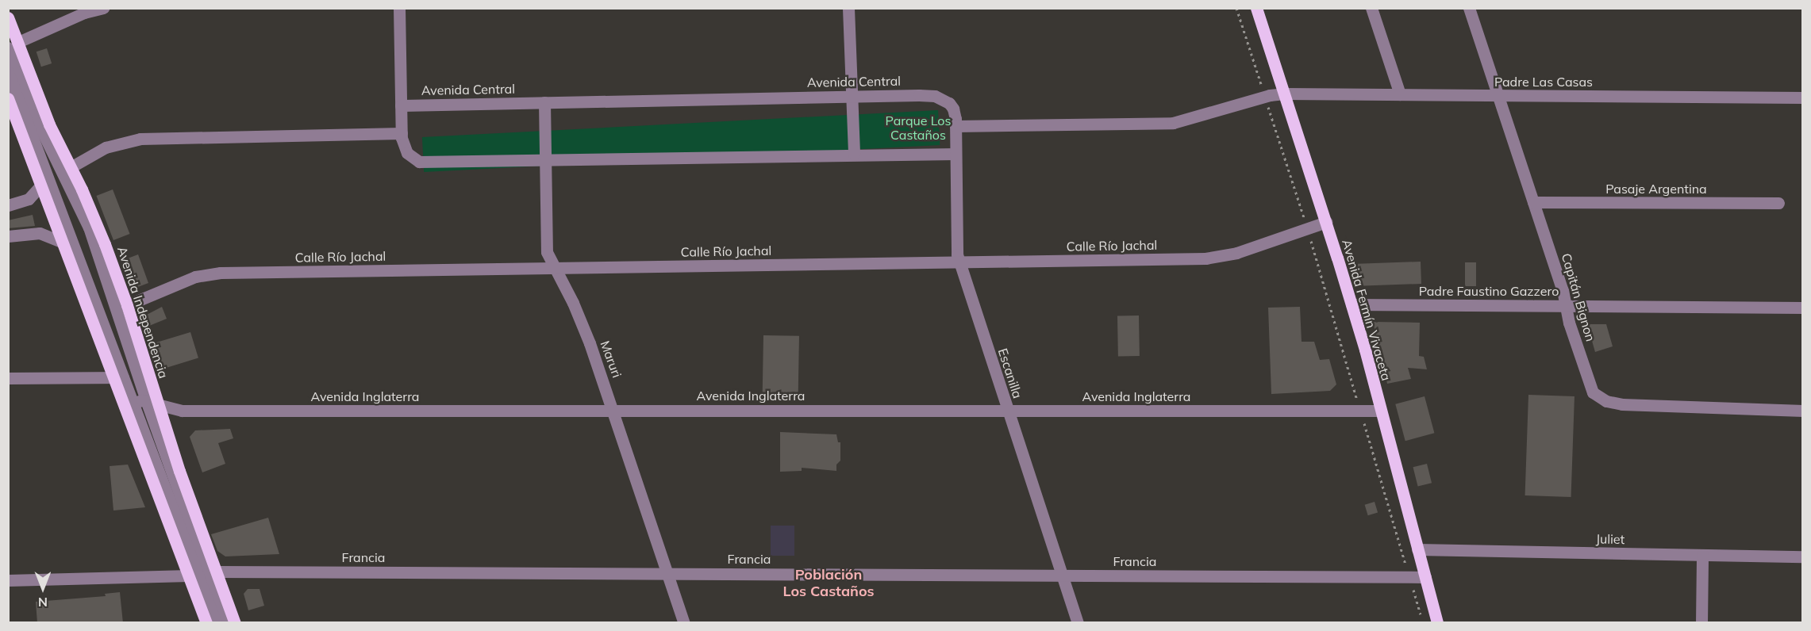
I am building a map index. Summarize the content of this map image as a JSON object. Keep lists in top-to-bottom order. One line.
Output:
{"streets":{"main road":["Avenida Fermín Vivaceta","Avenida Independencia"],"street":["Avenida Central","Padre Las Casas","Pasaje Argentina","Calle Río Jachal","Padre Faustino Gazzero","Capitán Bignon","Maruri","Escanilla","Avenida Inglaterra","Juliet","Francia"]},"crossings":[["Avenida Central","Maruri"],["Avenida Central","Escanilla"],["Padre Las Casas","Capitán Bignon"],["Padre Las Casas","Avenida Fermín Vivaceta"],["Pasaje Argentina","Capitán Bignon"],["Calle Río Jachal","Avenida Fermín Vivaceta"],["Calle Río Jachal","Avenida Independencia"],["Calle Río Jachal","Maruri"],["Calle Río Jachal","Escanilla"],["Padre Faustino Gazzero","Capitán Bignon"],["Padre Faustino Gazzero","Avenida Fermín Vivaceta"],["Avenida Fermín Vivaceta","Avenida Inglaterra"],["Avenida Fermín Vivaceta","Juliet"],["Avenida Fermín Vivaceta","Francia"],["Avenida Independencia","Avenida Inglaterra"],["Avenida Independencia","Francia"],["Maruri","Avenida Inglaterra"],["Maruri","Francia"],["Escanilla","Avenida Inglaterra"],["Escanilla","Francia"]],"districts":["Población Los Castaños"],"parks":["Parque Los Castaños"],"north":"bottom"}
